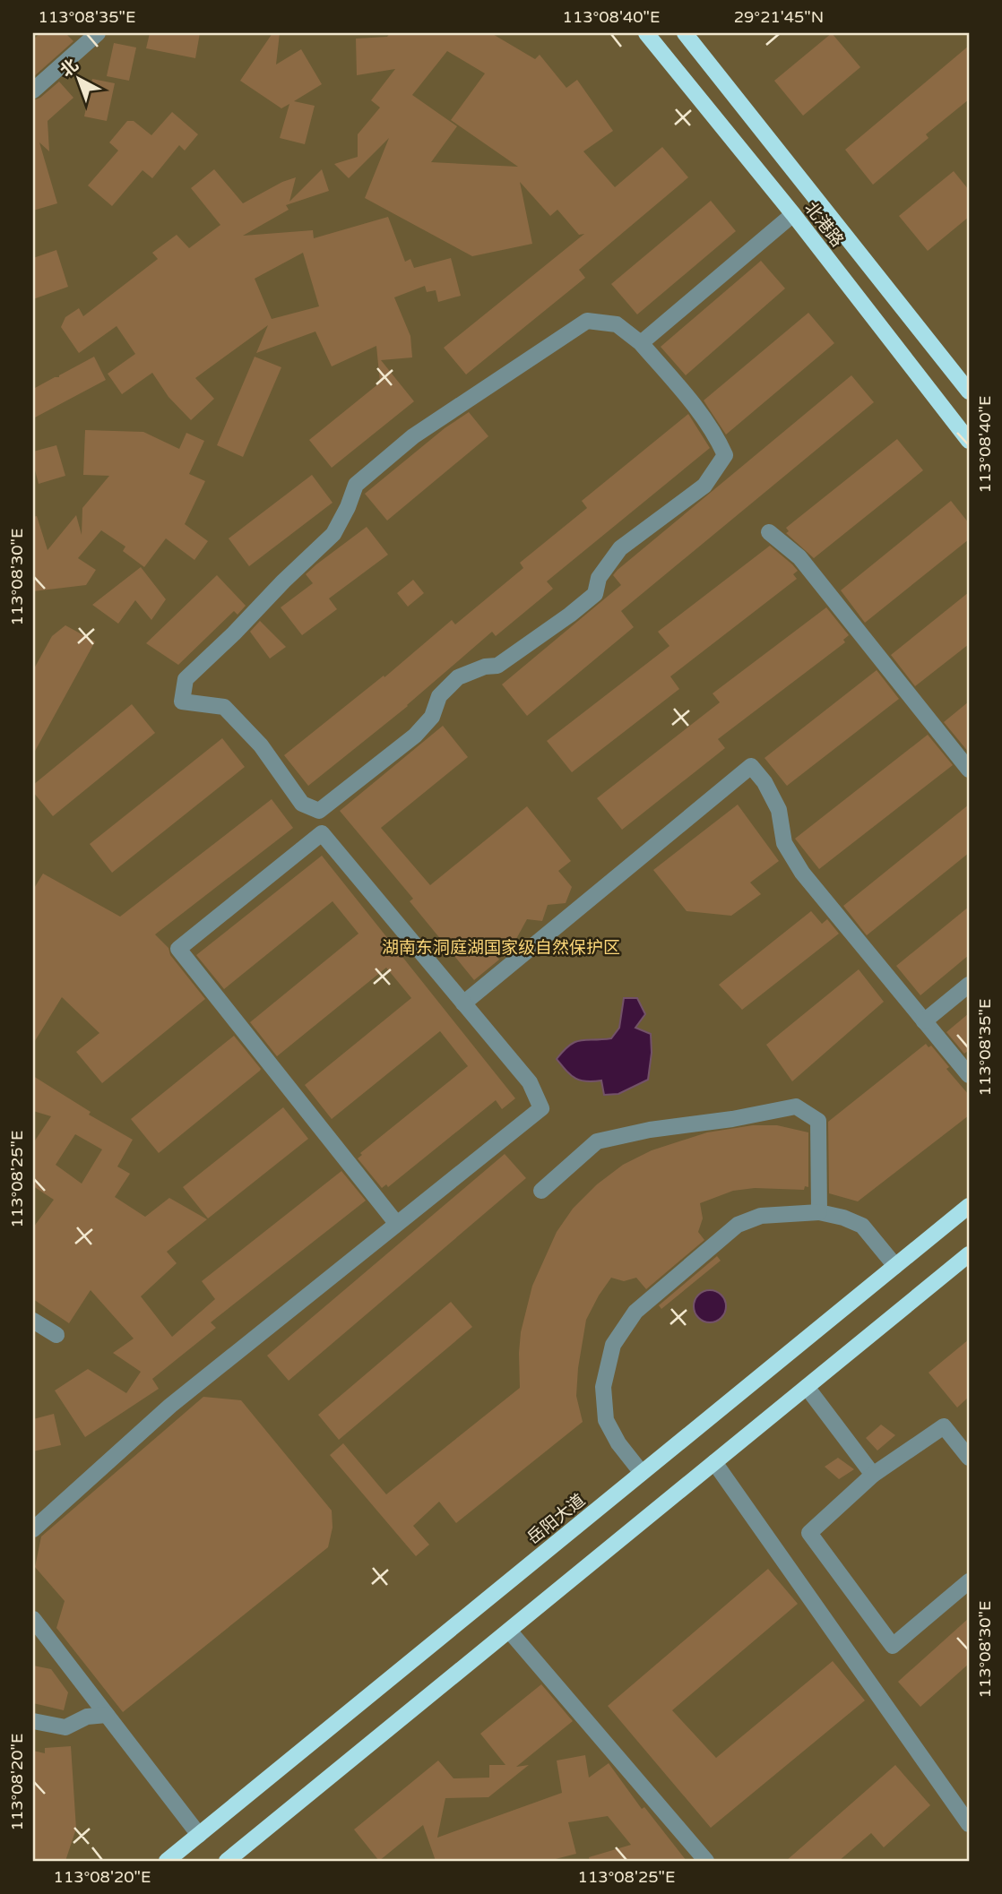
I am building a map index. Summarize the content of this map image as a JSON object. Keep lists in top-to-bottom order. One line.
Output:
{"streets":{"main road":["北港路","岳阳大道"]},"parks":["湖南东洞庭湖国家级自然保护区"],"north":"top left","coordinates":["113°08'35\"E","113°08'40\"E","29°21'45\"N","113°08'30\"E","113°08'25\"E","113°08'20\"E"]}
